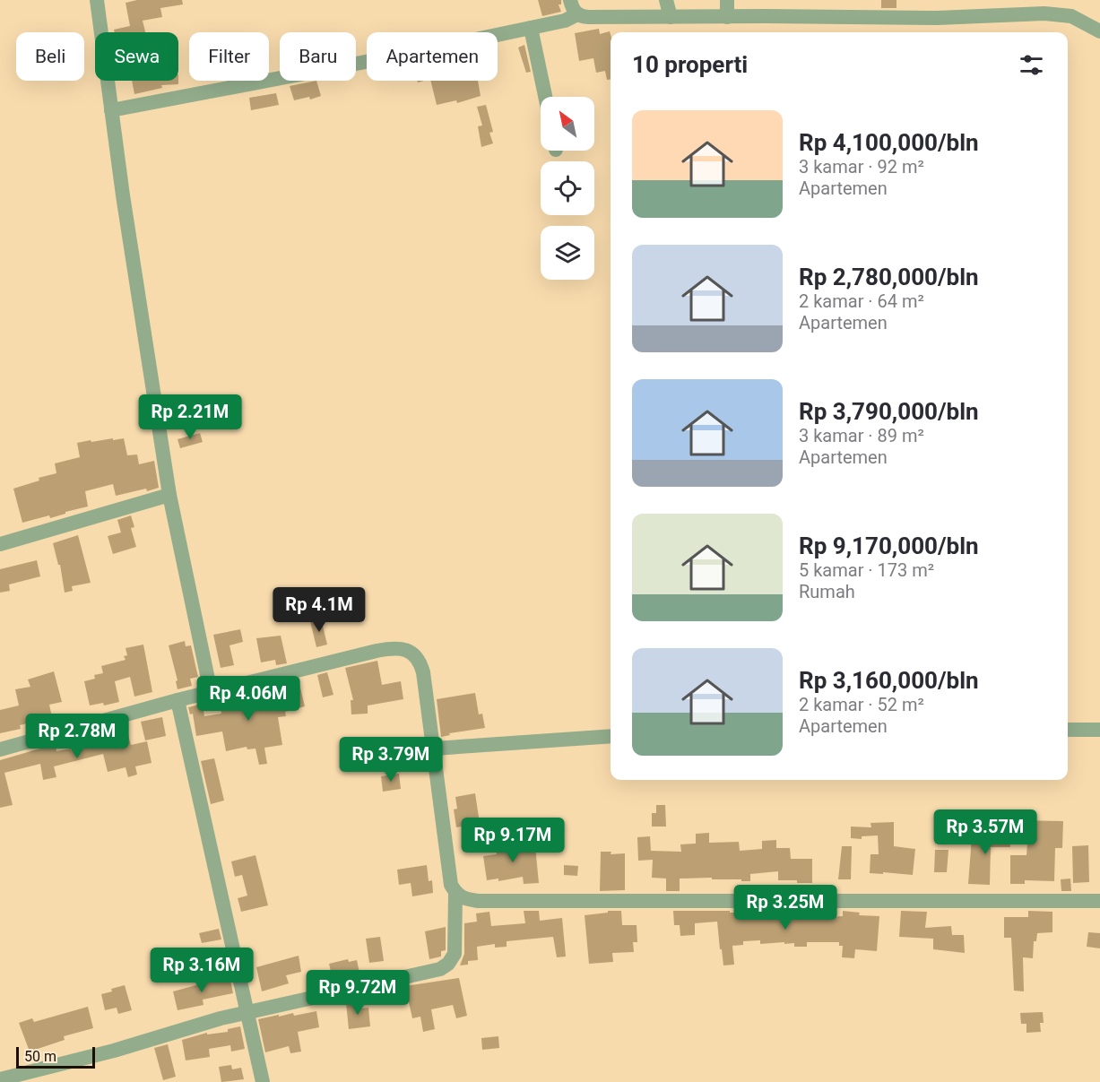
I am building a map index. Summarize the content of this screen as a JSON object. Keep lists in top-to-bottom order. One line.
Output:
{"scale_bar":"50 m","north":"top left","page":{"chip":["Beli","Sewa","Filter","Baru","Apartemen"],"heading":"10 properti","list":[{"name":"Rp 4,100,000/bln","note":"3 kamar · 92 m² · Apartemen"},{"name":"Rp 2,780,000/bln","note":"2 kamar · 64 m² · Apartemen"},{"name":"Rp 3,790,000/bln","note":"3 kamar · 89 m² · Apartemen"},{"name":"Rp 9,170,000/bln","note":"5 kamar · 173 m² · Rumah"},{"name":"Rp 3,160,000/bln","note":"2 kamar · 52 m² · Apartemen"}],"price":["Rp 2.21M","Rp 4.1M","Rp 4.06M","Rp 2.78M","Rp 3.79M","Rp 3.57M","Rp 9.17M","Rp 3.25M","Rp 3.16M","Rp 9.72M"],"scale":"50 m"}}
